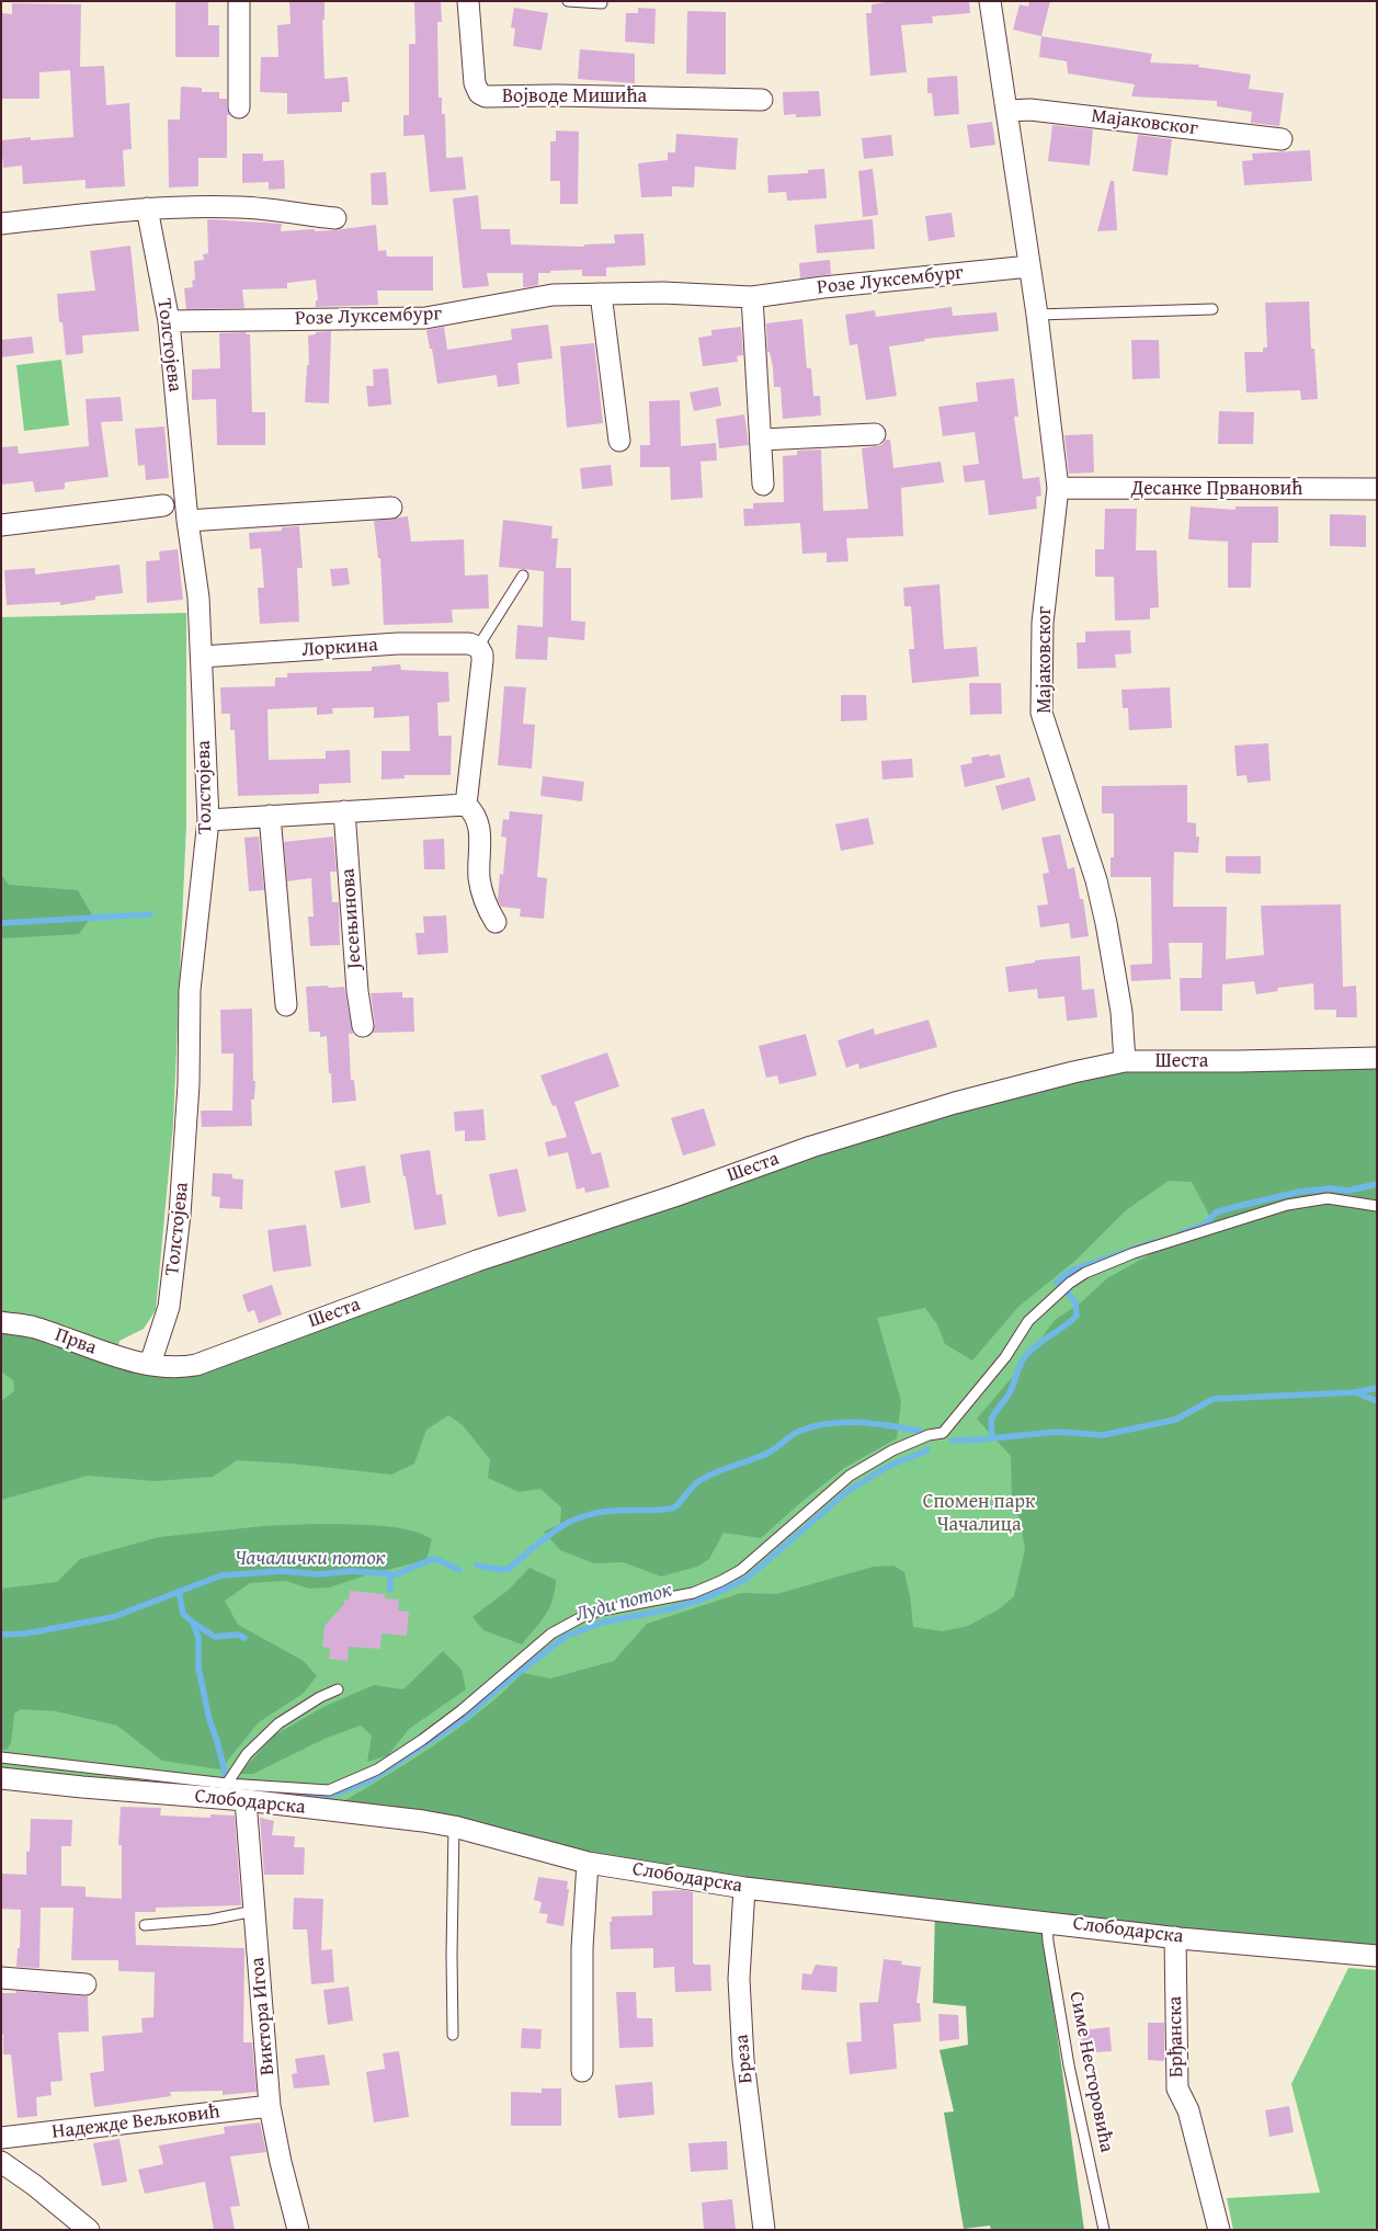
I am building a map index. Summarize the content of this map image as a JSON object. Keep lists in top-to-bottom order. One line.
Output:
{"streets":{"street":["Војводе Мишића","Мајаковског","Розе Луксембург","Толстојева","Десанке Првановић","Лоркина","Јесењинова","Шеста","Прва","Слободарска","Виктора Игоа","Брђанска","Бреза","Надежде Вељковић"],"lane":["Симе Несторовића"]},"crossings":[["Мајаковског","Розе Луксембург"],["Мајаковског","Десанке Првановић"],["Мајаковског","Шеста"],["Розе Луксембург","Толстојева"],["Толстојева","Лоркина"],["Толстојева","Шеста"],["Толстојева","Прва"],["Шеста","Прва"],["Слободарска","Виктора Игоа"],["Слободарска","Брђанска"],["Слободарска","Бреза"],["Слободарска","Симе Несторовића"],["Виктора Игоа","Надежде Вељковић"]],"water":["Чачалички поток","Луди поток"],"parks":["Спомен парк Чачалица"]}
